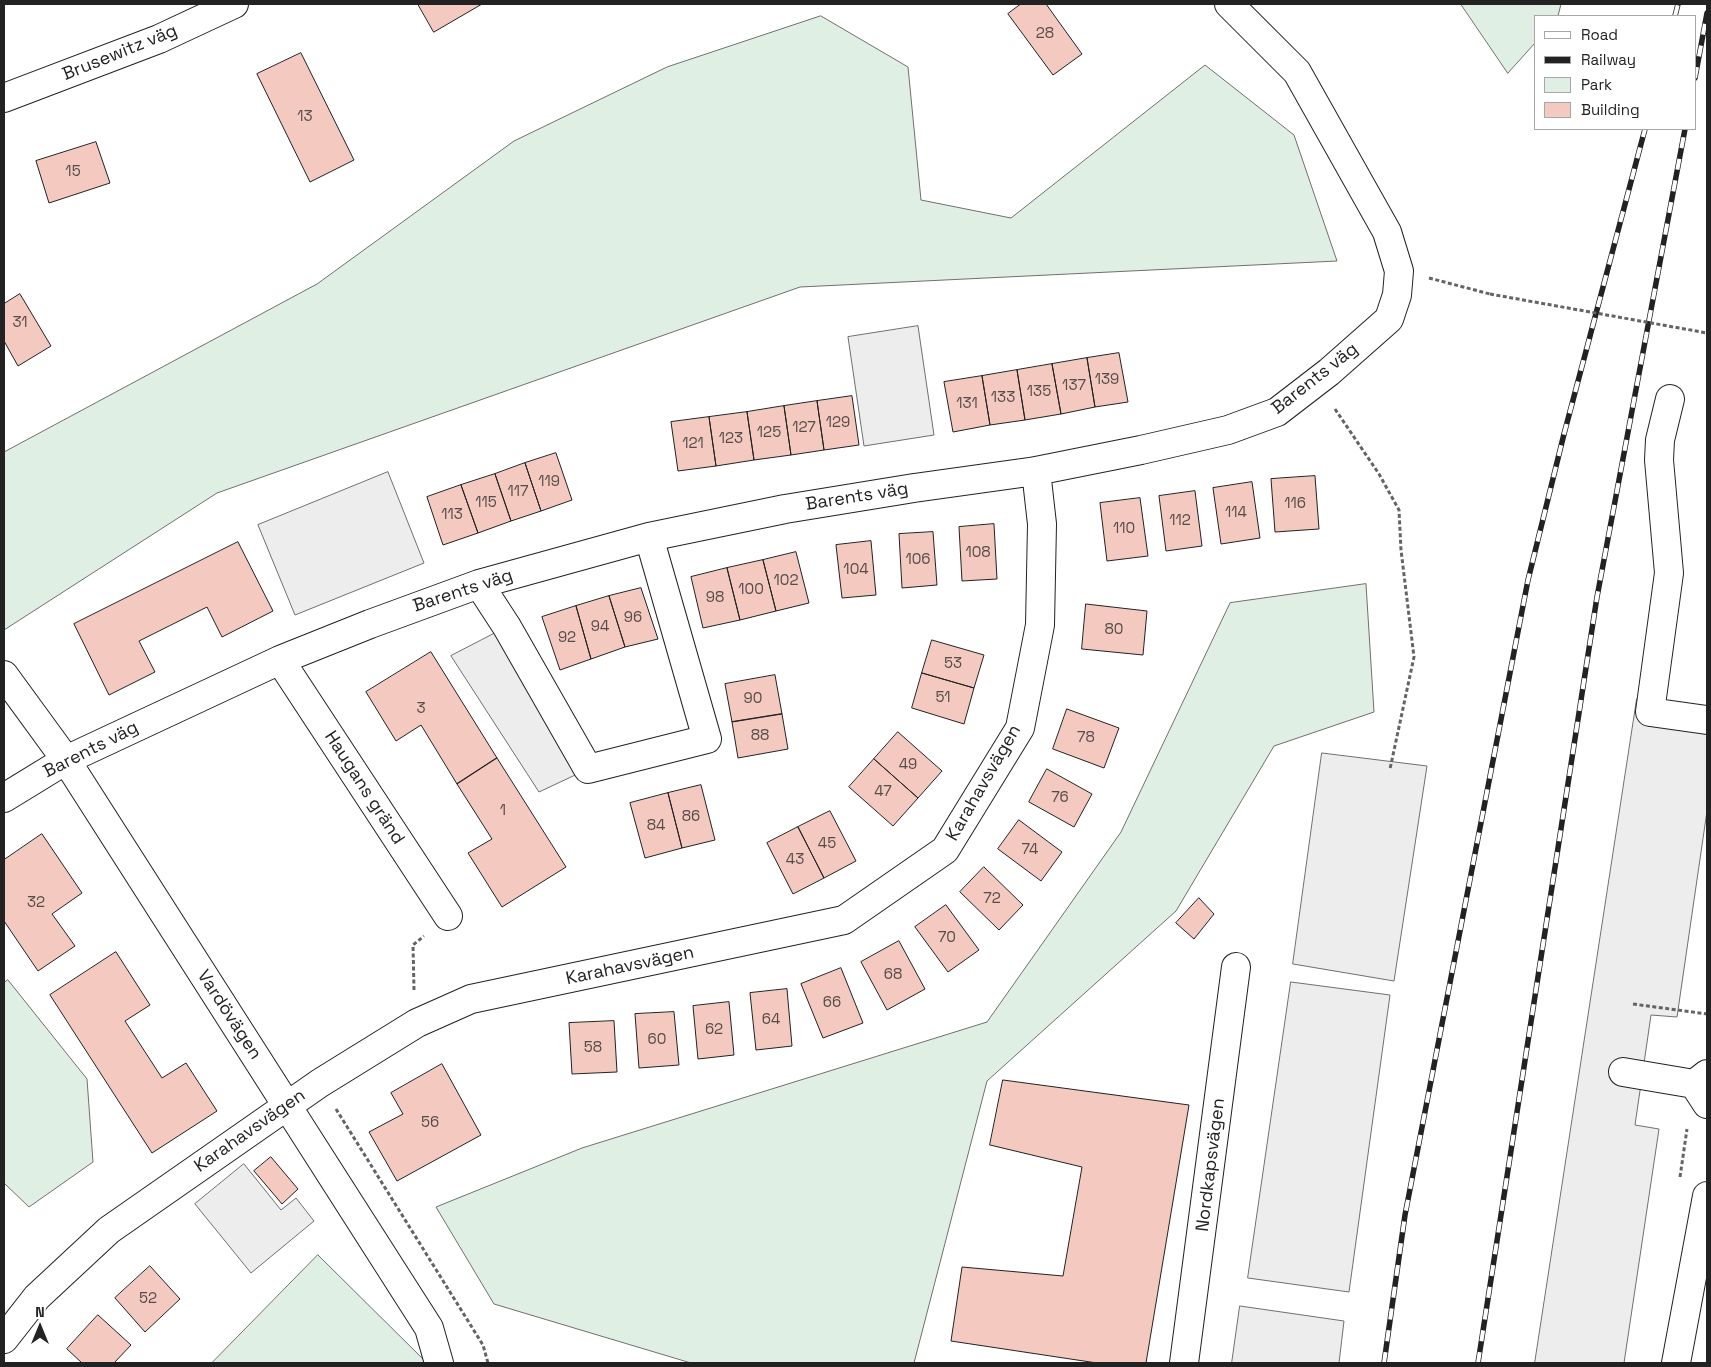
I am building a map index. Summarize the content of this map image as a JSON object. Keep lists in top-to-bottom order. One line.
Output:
{"streets":{"street":["Brusewitz väg","Barents väg","Karahavsvägen","Haugans gränd","Vardövägen","Nordkapsvägen"]},"crossings":[["Barents väg","Karahavsvägen"],["Barents väg","Haugans gränd"],["Barents väg","Vardövägen"],["Karahavsvägen","Vardövägen"]],"house_numbers":["28","13","15","31","139","137","135","133","131","129","127","125","123","121","119","117","115","116","114","113","112","110","108","106","104","102","100","98","96","94","80","92","53","51","90","3","88","78","49","47","76","1","86","84","45","74","43","72","32","70","68","66","64","62","60","58","56","52"],"legend":["Road","Railway","Park","Building"],"north":"top"}
